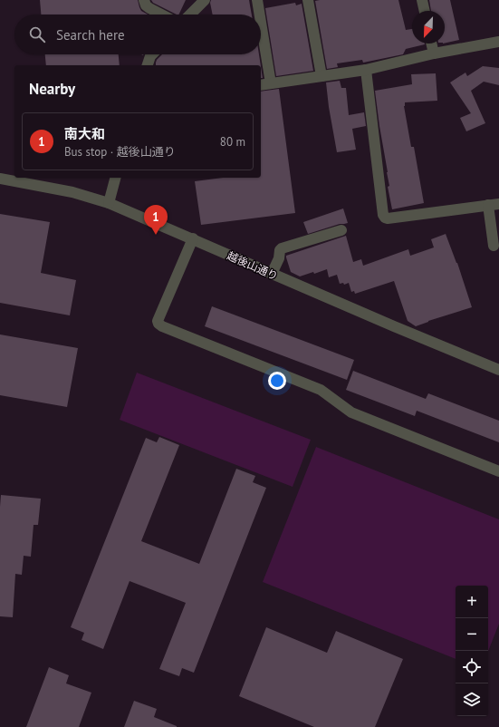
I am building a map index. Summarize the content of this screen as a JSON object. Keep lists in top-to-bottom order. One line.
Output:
{"streets":{"street":["越後山通り"]},"north":"bottom left","page":{"search":"Search here","heading":"Nearby","list":[{"mark":"1","name":"南大和","note":"Bus stop · 越後山通り","value":"80 m"}],"pins":"1","map_buttons":["+","−"]}}
